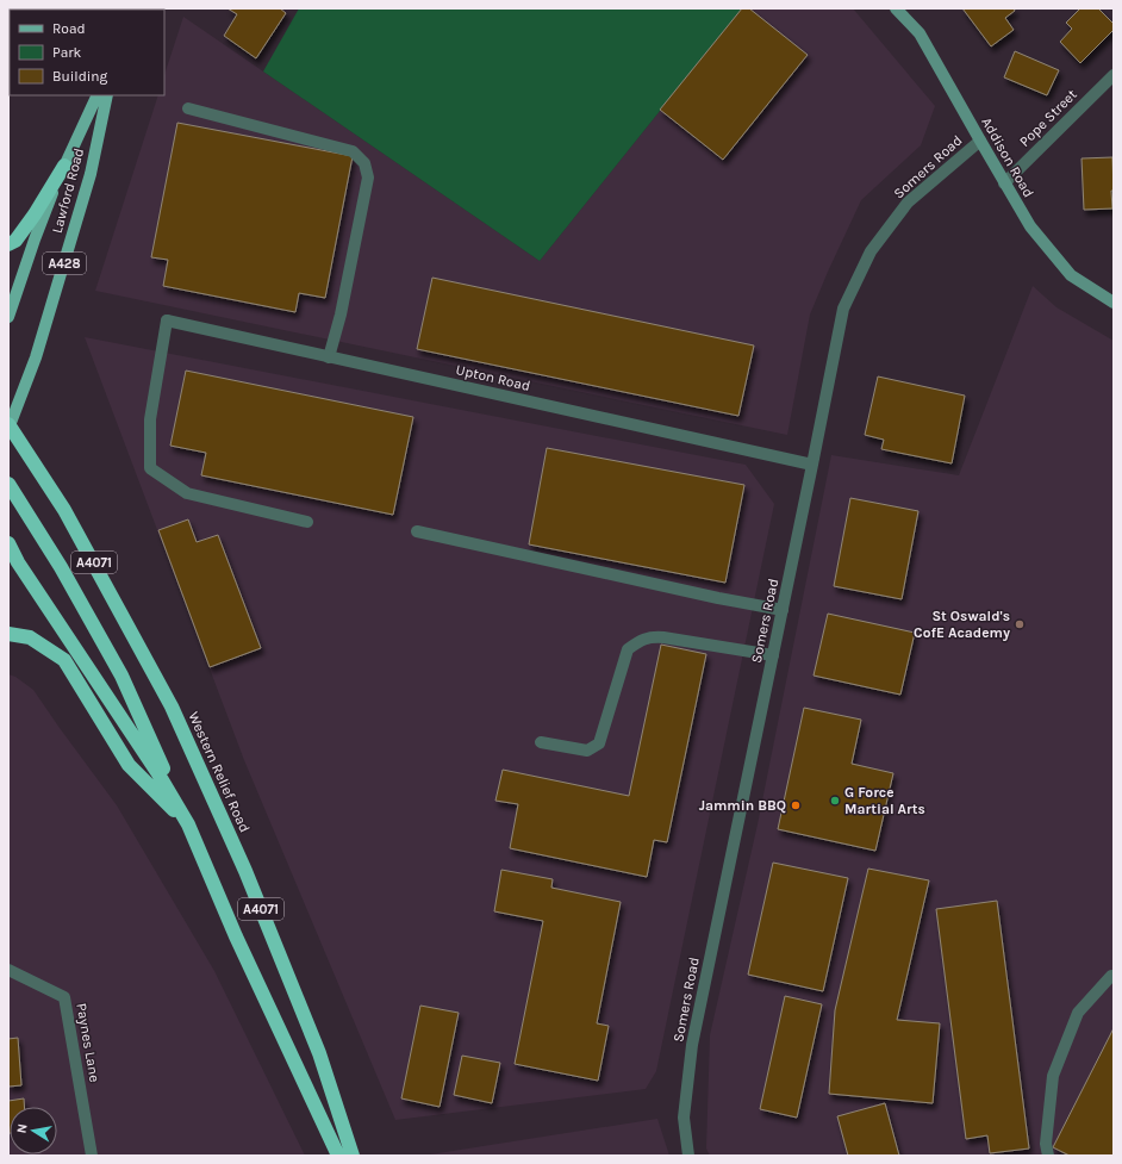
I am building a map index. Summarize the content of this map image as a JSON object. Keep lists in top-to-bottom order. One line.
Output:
{"streets":{"highway":["A4071","Western Relief Road"],"main road":["Lawford Road","A428"],"street":["Pope Street","Addison Road","Somers Road","Upton Road","Paynes Lane"]},"crossings":[["Pope Street","Addison Road"],["Addison Road","Somers Road"],["Somers Road","Upton Road"],["Lawford Road","Western Relief Road"]],"places":["St Oswald's CofE Academy","G Force Martial Arts","Jammin BBQ"],"legend":["Road","Park","Building"],"north":"left"}
